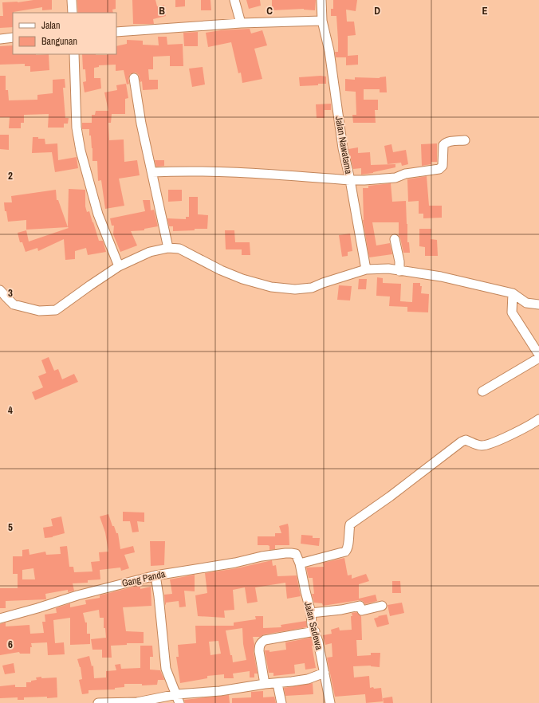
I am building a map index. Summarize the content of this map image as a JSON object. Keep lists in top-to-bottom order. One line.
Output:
{"streets":{"street":["Jalan Nawatama","Gang Panda","Jalan Sadewa"]},"crossings":[["Gang Panda","Jalan Sadewa"]],"legend":["Jalan","Bangunan"],"grid":{"columns":["B","C","D","E"],"rows":["2","3","4","5","6"]}}
